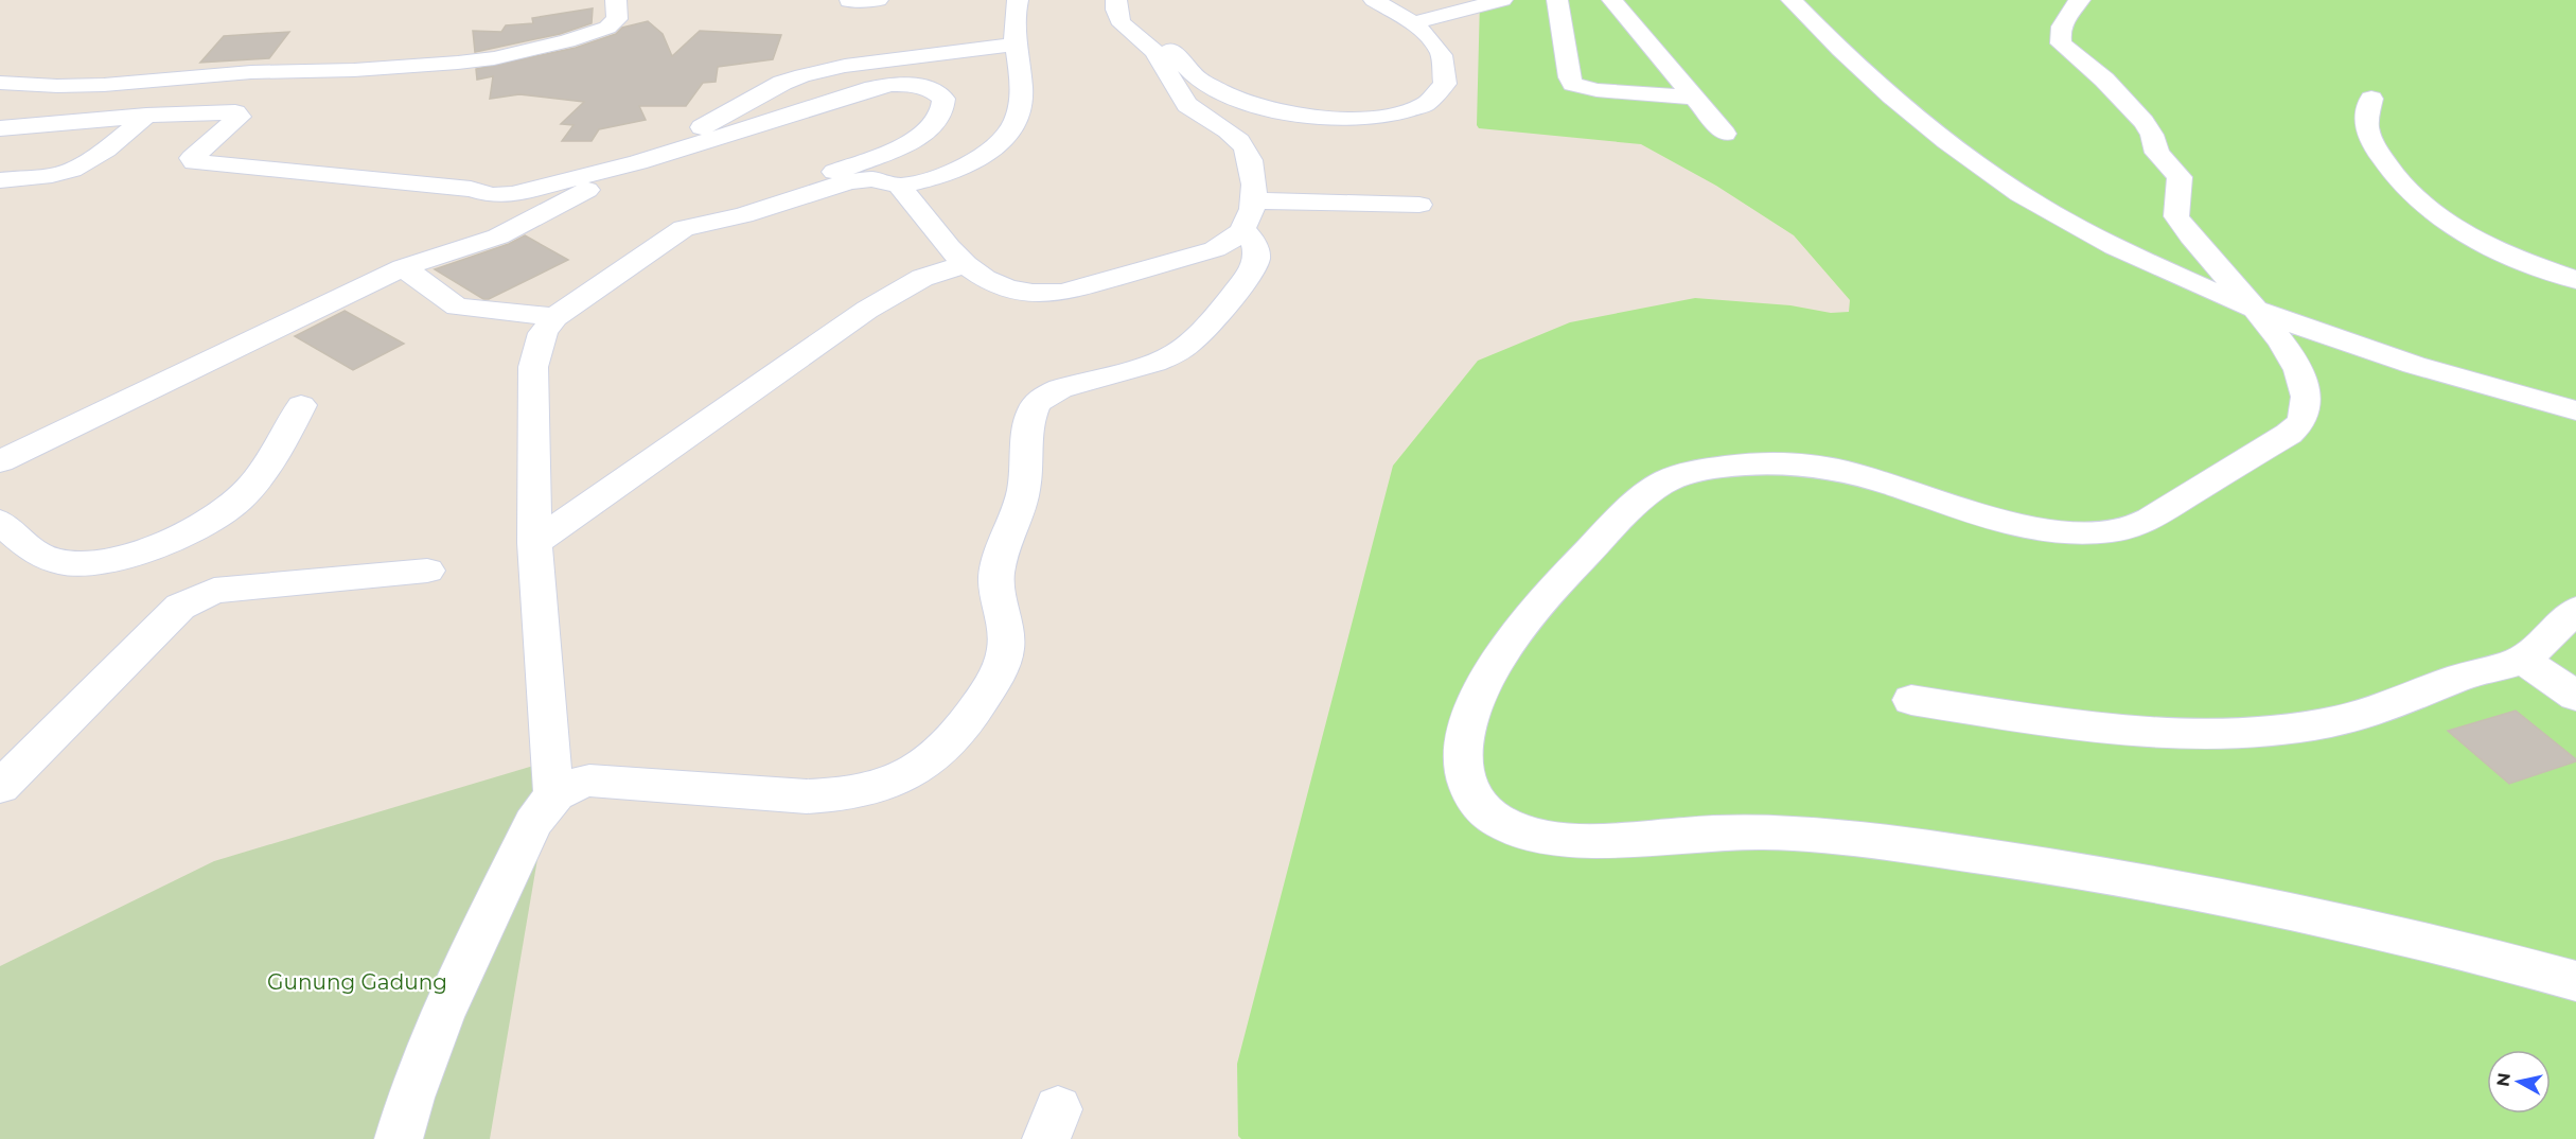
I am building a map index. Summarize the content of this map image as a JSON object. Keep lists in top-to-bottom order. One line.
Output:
{"parks":["Gunung Gadung"],"north":"left"}
